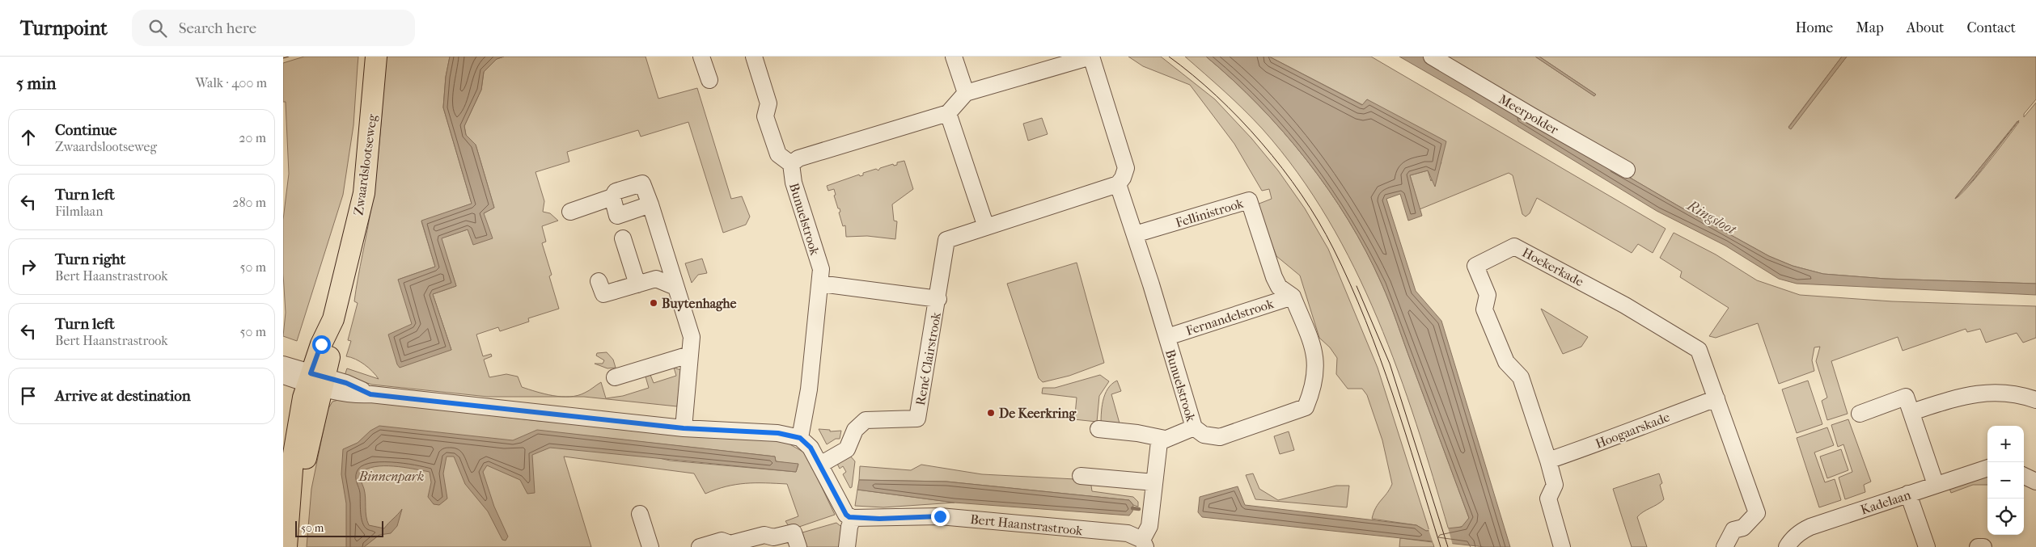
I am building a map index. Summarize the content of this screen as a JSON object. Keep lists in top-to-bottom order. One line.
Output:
{"streets":{"main road":["Zwaardslootseweg"],"street":["Meerpolder","Fellinistrook","Bunuelstrook","Hoekerkade","Fernandelstrook","René Clairstrook","Hoogaarskade","Kadelaan","Bert Haanstrastrook"]},"crossings":[["Fellinistrook","Bunuelstrook"],["Fellinistrook","Fernandelstrook"],["Bunuelstrook","Fernandelstrook"],["Bunuelstrook","René Clairstrook"],["Hoekerkade","Hoogaarskade"]],"water":["Ringsloot"],"parks":["Binnenpark"],"places":["Buytenhaghe","De Keerkring"],"scale_bar":"50 m","page":{"header":"Turnpoint","search":"Search here","nav":["Home","Map","About","Contact"],"heading":["5 min","Walk · 400 m"],"list":[["Continue","Zwaardslootseweg","20 m"],["Turn left","Filmlaan","280 m"],["Turn right","Bert Haanstrastrook","50 m"],["Turn left","Bert Haanstrastrook","50 m"],"Arrive at destination"],"map_buttons":["+","−"],"scale":"50 m"}}
